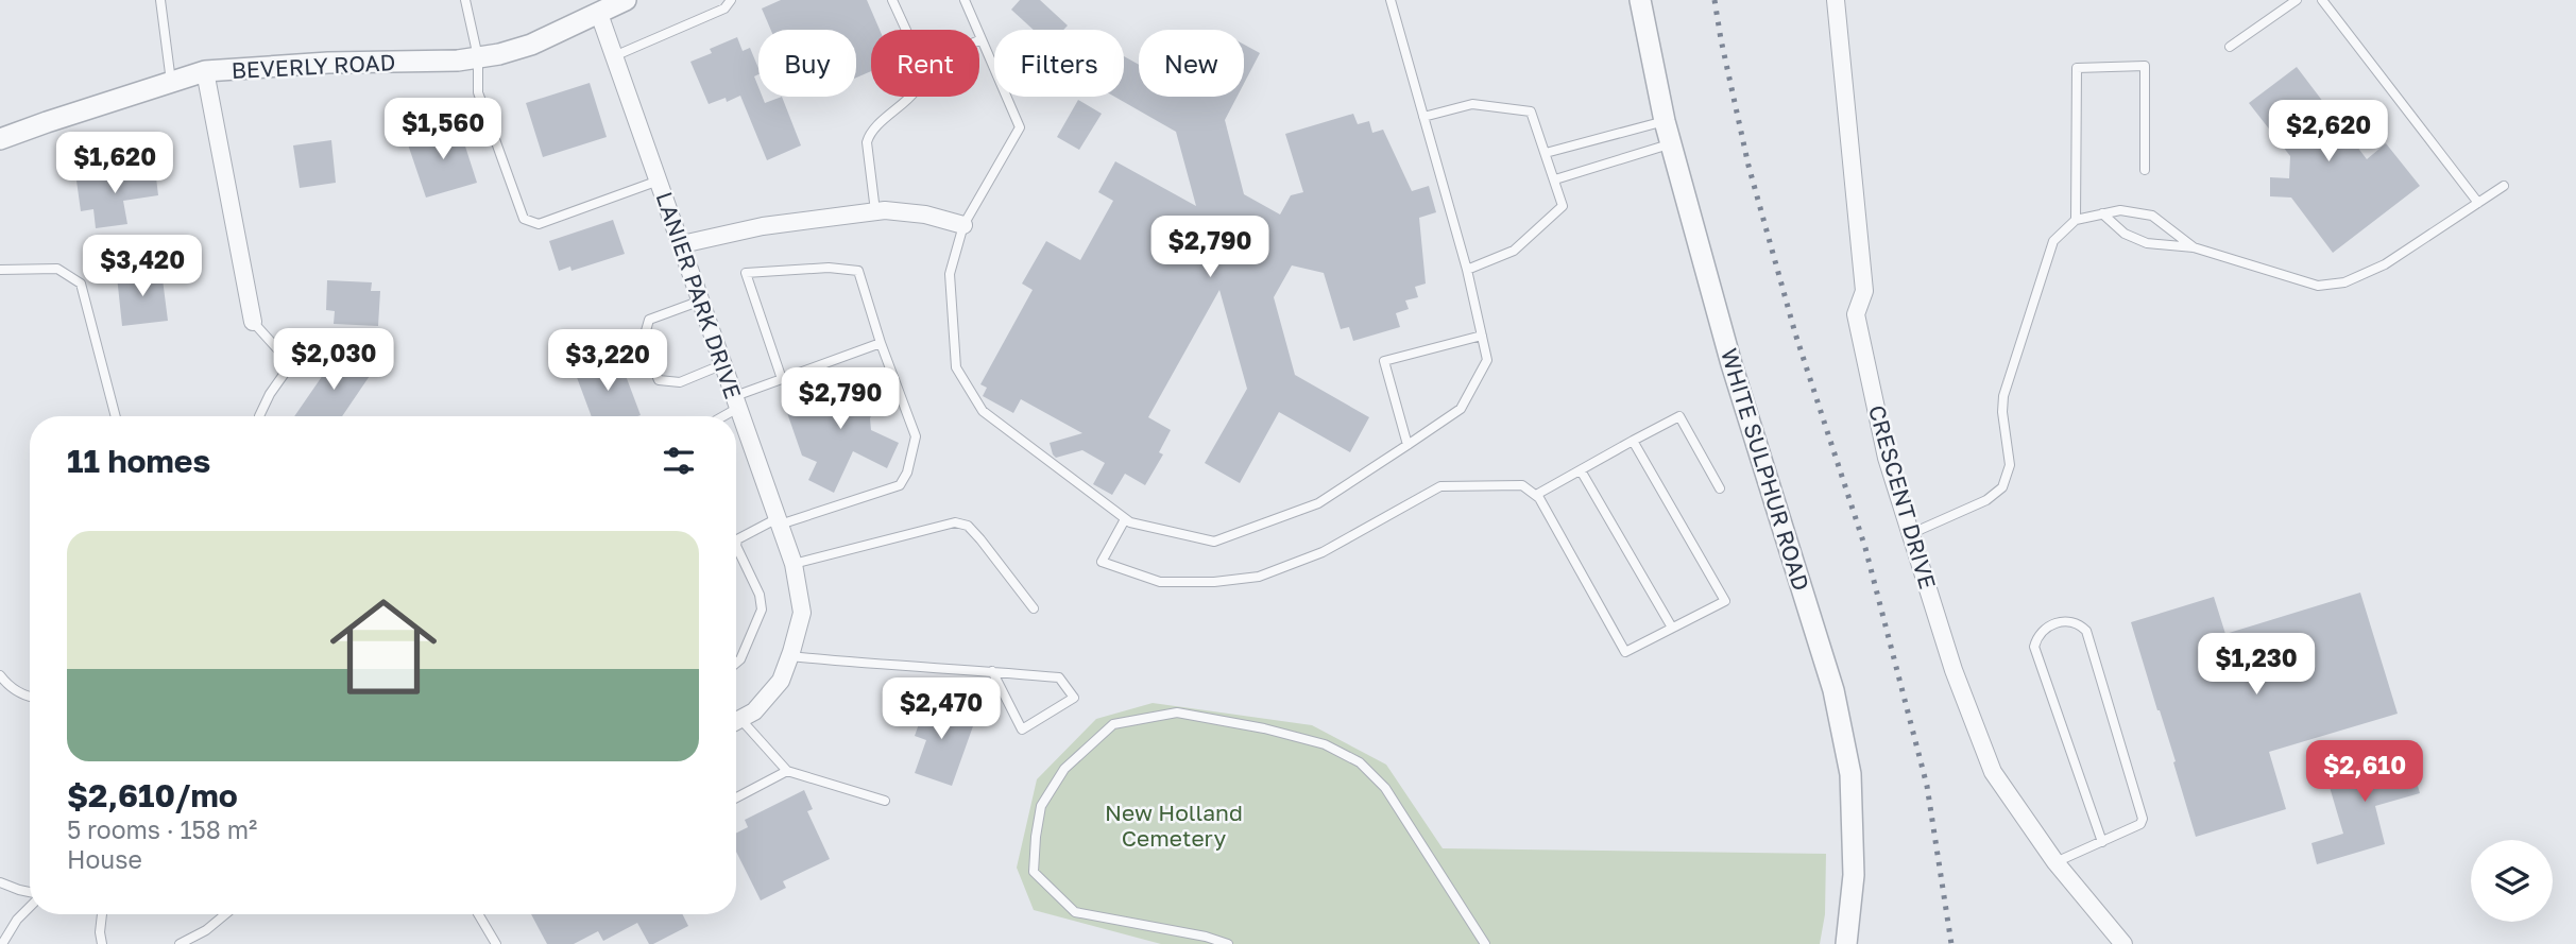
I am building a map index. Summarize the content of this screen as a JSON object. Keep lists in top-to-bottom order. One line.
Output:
{"streets":{"street":["BEVERLY ROAD","LANIER PARK DRIVE","WHITE SULPHUR ROAD","CRESCENT DRIVE"]},"crossings":[["BEVERLY ROAD","LANIER PARK DRIVE"]],"parks":["New Holland Cemetery"],"page":{"chip":["Buy","Rent","Filters","New"],"price":["$1,560","$2,620","$1,620","$2,790","$3,420","$2,030","$3,220","$2,790","$1,230","$2,470","$2,610"],"heading":"11 homes","list":[{"name":"$2,610/mo","note":"5 rooms · 158 m² · House"}]}}
